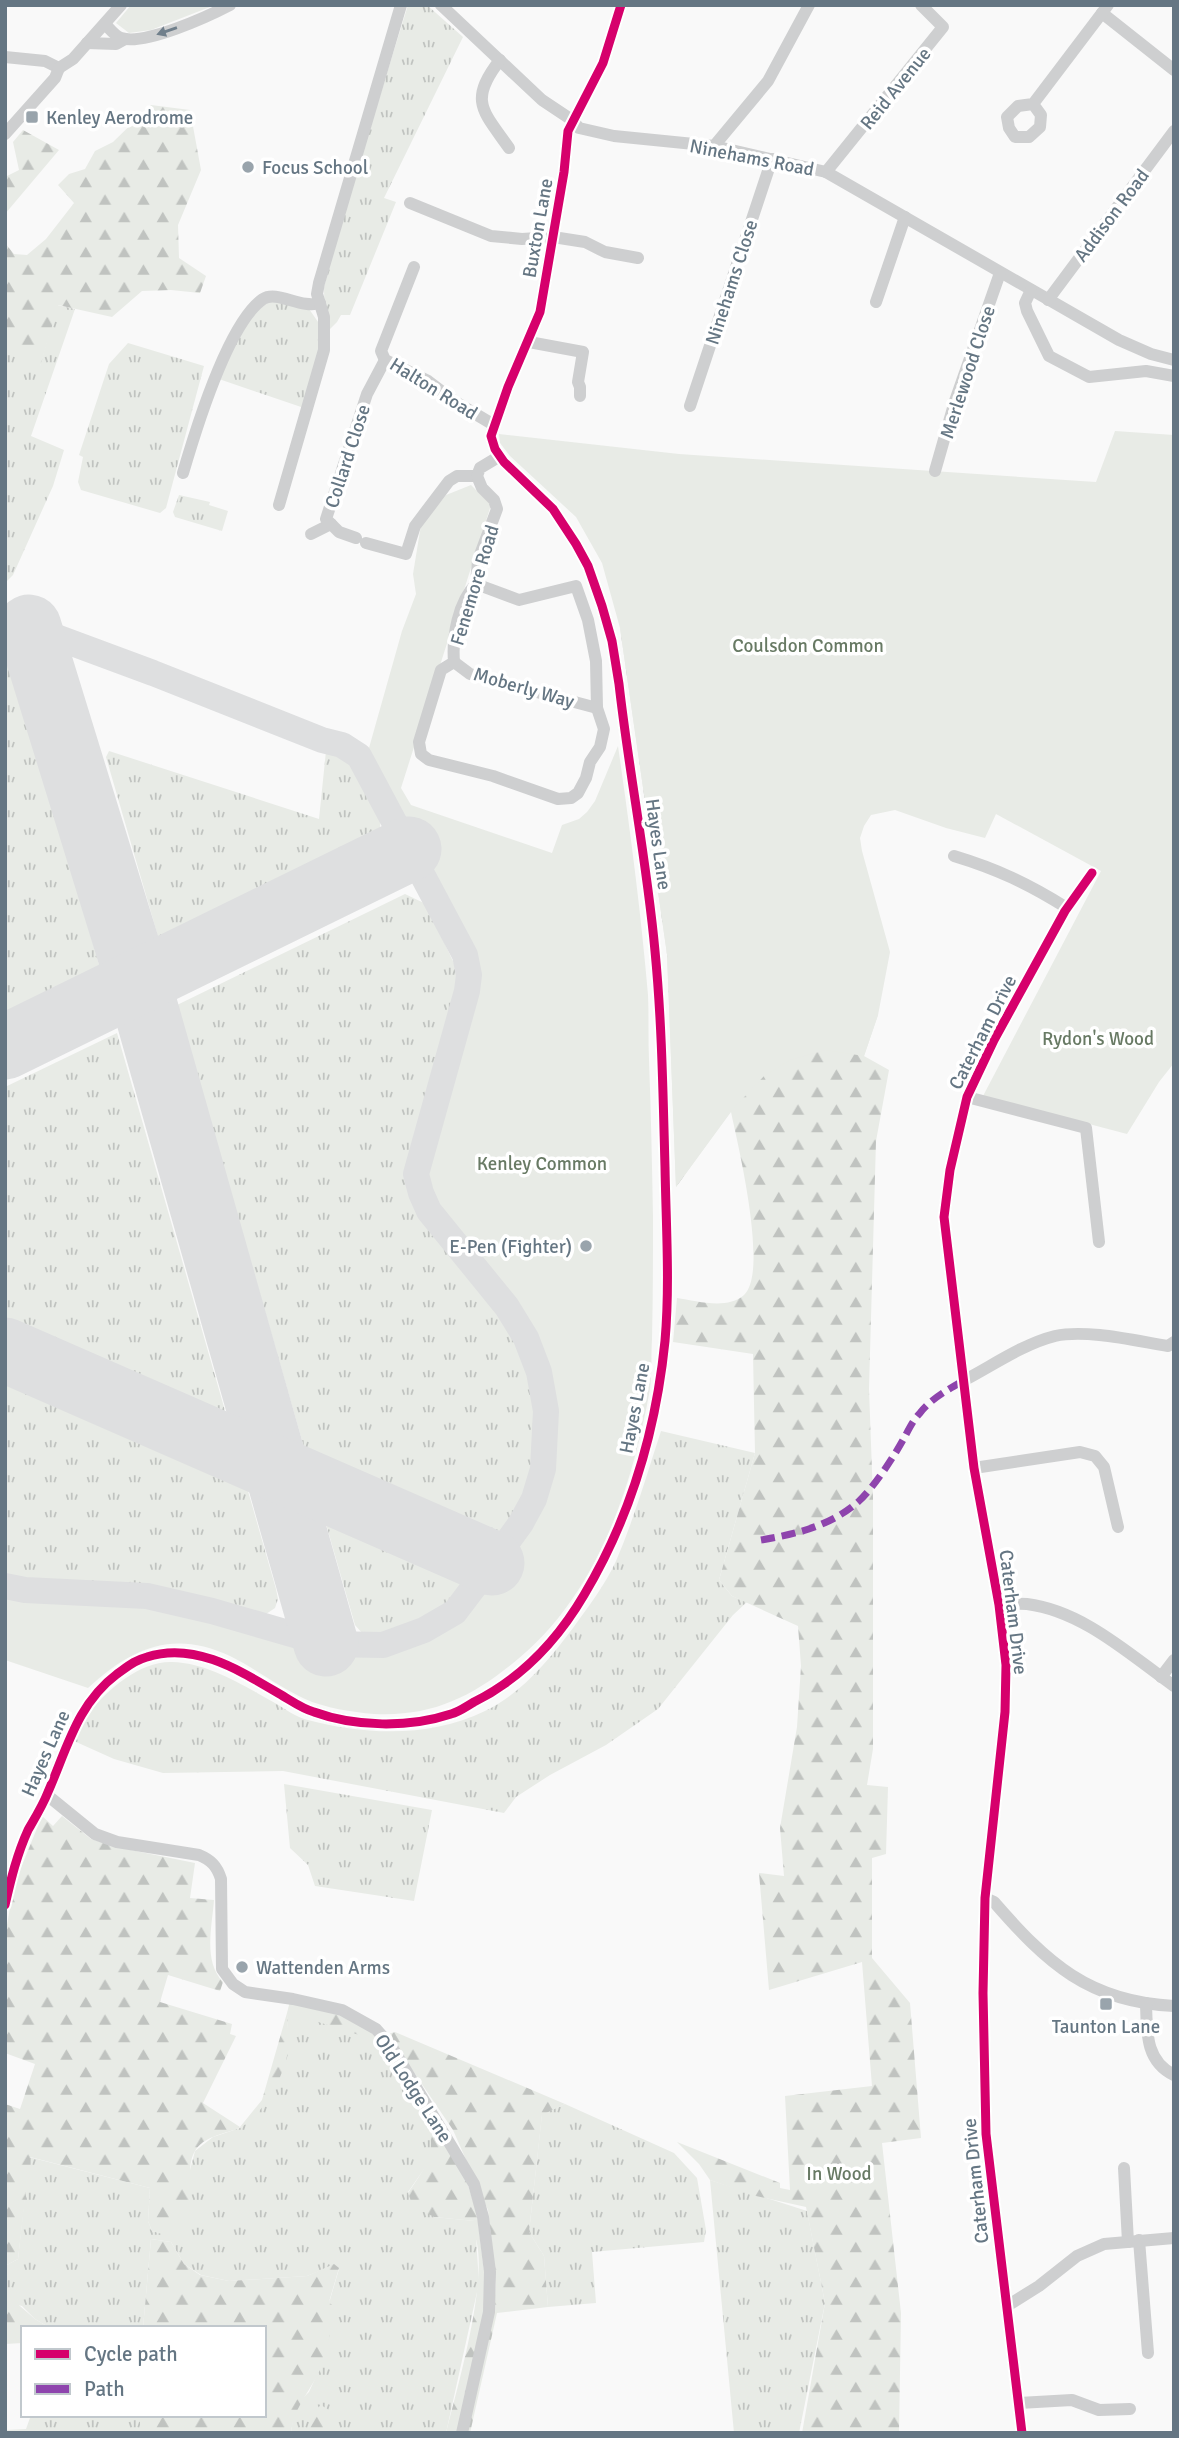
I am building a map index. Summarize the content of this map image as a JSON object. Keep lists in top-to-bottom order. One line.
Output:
{"streets":{"street":["Reid Avenue","Ninehams Road","Addison Road","Buxton Lane","Ninehams Close","Merlewood Close","Halton Road","Collard Close","Fenemore Road","Moberly Way","Hayes Lane","Caterham Drive","Old Lodge Lane"]},"crossings":[["Reid Avenue","Ninehams Road"],["Ninehams Road","Addison Road"],["Ninehams Road","Buxton Lane"],["Ninehams Road","Ninehams Close"],["Ninehams Road","Merlewood Close"],["Buxton Lane","Halton Road"],["Halton Road","Collard Close"],["Collard Close","Fenemore Road"],["Fenemore Road","Moberly Way"],["Hayes Lane","Old Lodge Lane"]],"parks":["Coulsdon Common","Rydon's Wood","Kenley Common","In Wood"],"places":{"transit":["Kenley Aerodrome","Taunton Lane"],"other":["Focus School","E-Pen (Fighter)","Wattenden Arms"]},"legend":["Cycle path","Path"]}
